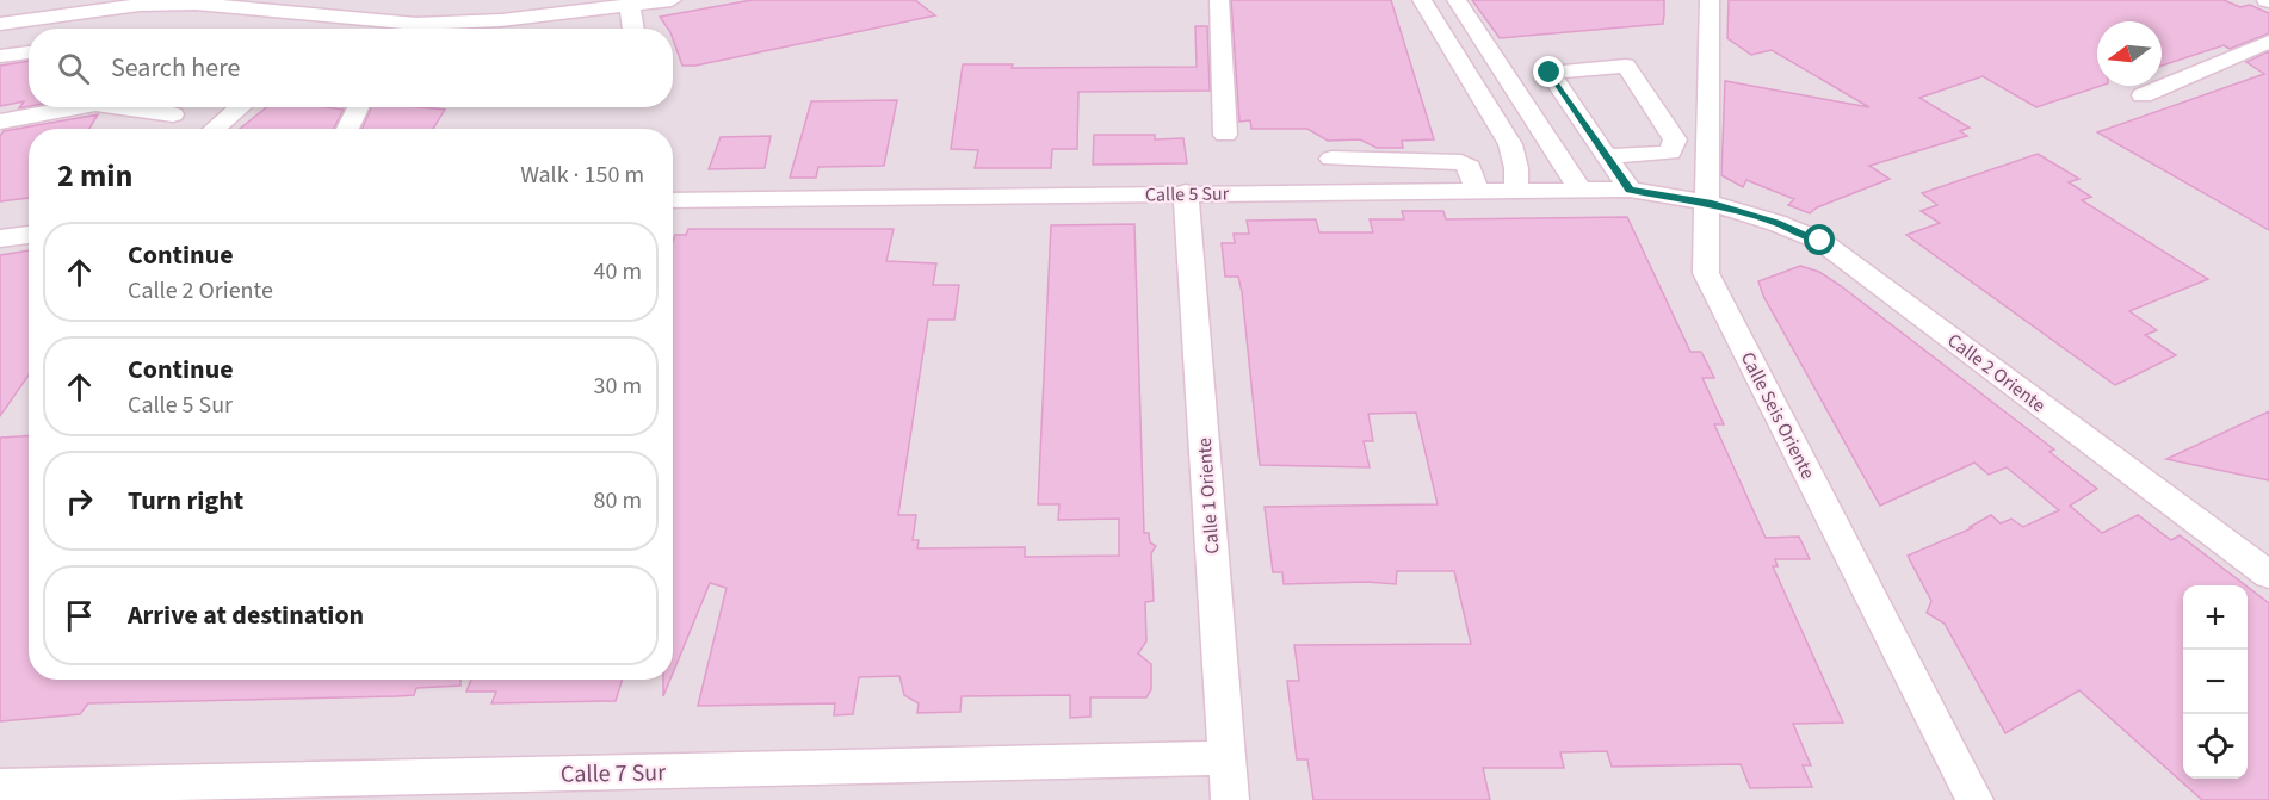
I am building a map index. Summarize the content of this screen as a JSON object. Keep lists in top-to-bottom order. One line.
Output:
{"streets":{"street":["Calle 5 Sur","Calle 2 Oriente","Calle Seis Oriente","Calle 1 Oriente","Calle 7 Sur"]},"crossings":[["Calle 5 Sur","Calle 2 Oriente"],["Calle 5 Sur","Calle Seis Oriente"],["Calle 5 Sur","Calle 1 Oriente"],["Calle 2 Oriente","Calle Seis Oriente"],["Calle 1 Oriente","Calle 7 Sur"]],"north":"left","page":{"search":"Search here","heading":["2 min","Walk · 150 m"],"list":[["Continue","Calle 2 Oriente","40 m"],["Continue","Calle 5 Sur","30 m"],["Turn right","80 m"],"Arrive at destination"],"map_buttons":["+","−"]}}
